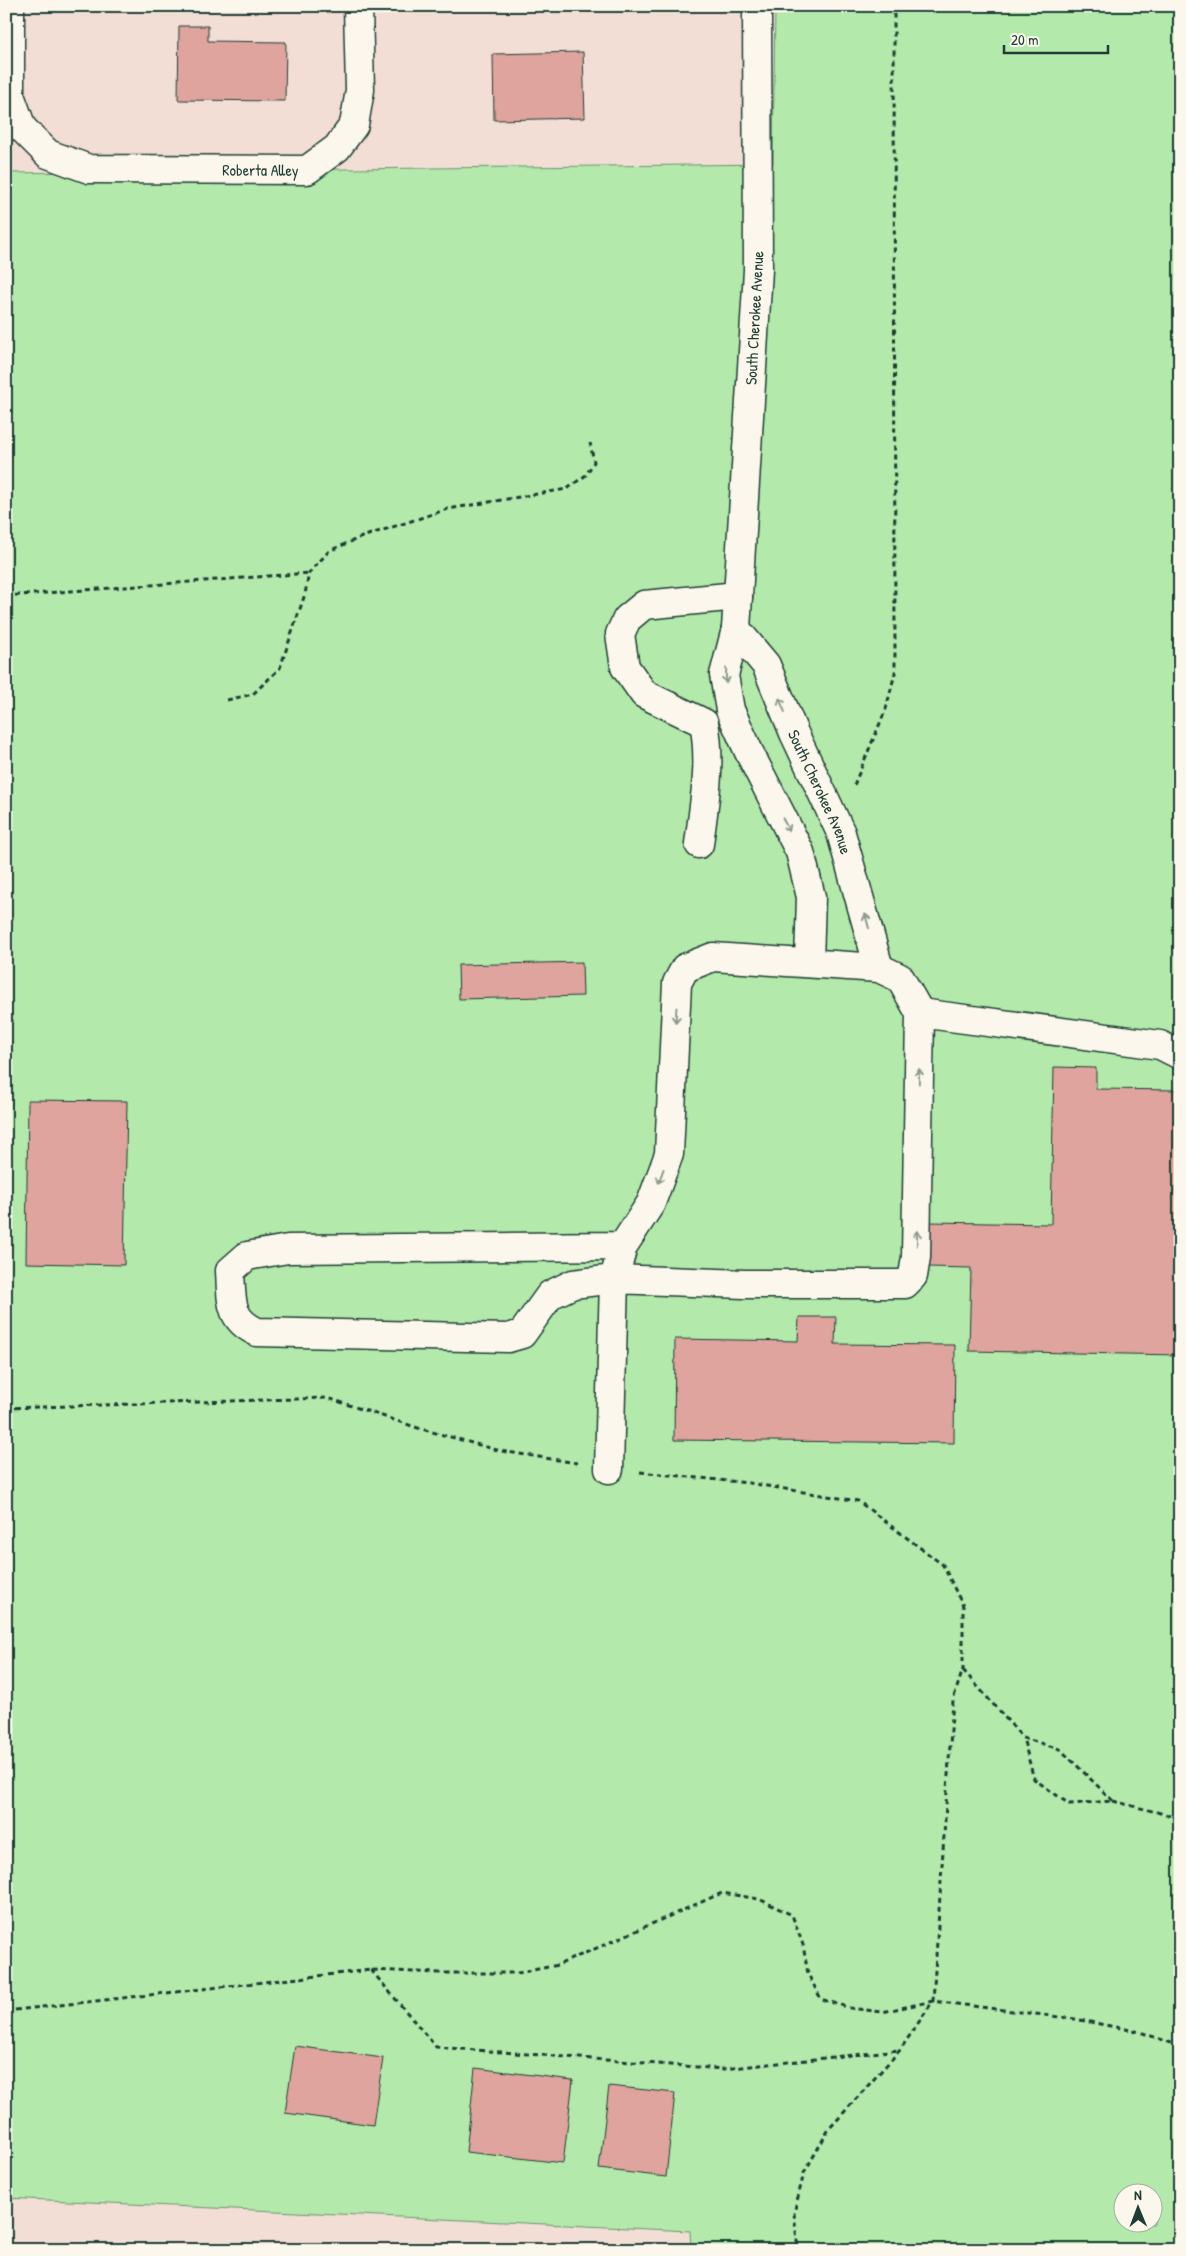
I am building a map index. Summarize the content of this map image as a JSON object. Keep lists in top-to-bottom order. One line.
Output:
{"streets":{"street":["Roberta Alley","South Cherokee Avenue"]},"scale_bar":"20 m","north":"top"}
